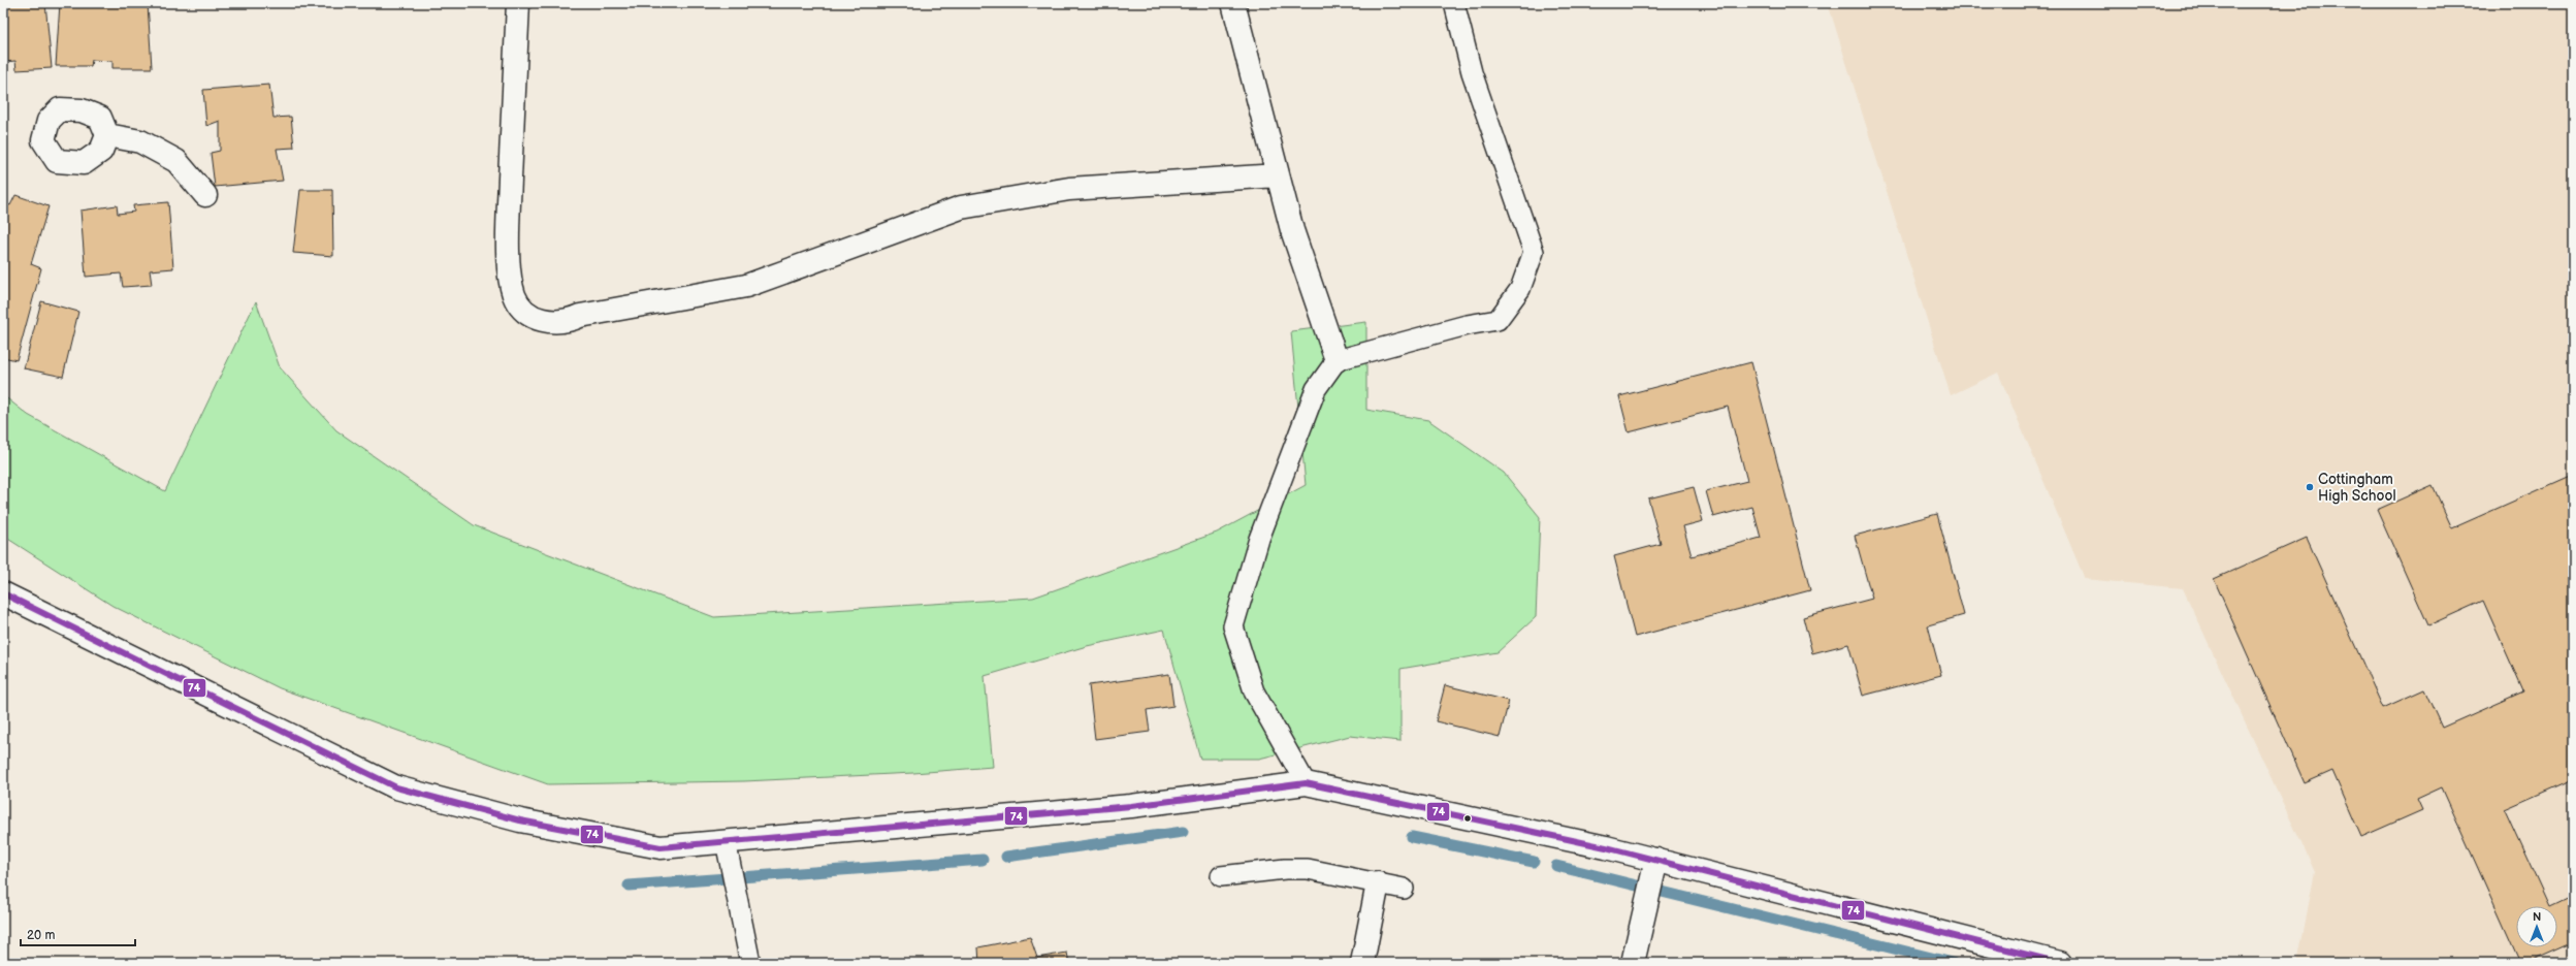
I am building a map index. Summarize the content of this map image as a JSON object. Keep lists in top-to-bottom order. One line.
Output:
{"places":["Cottingham High School"],"lines":["transit line 74"],"scale_bar":"20 m","north":"top"}
